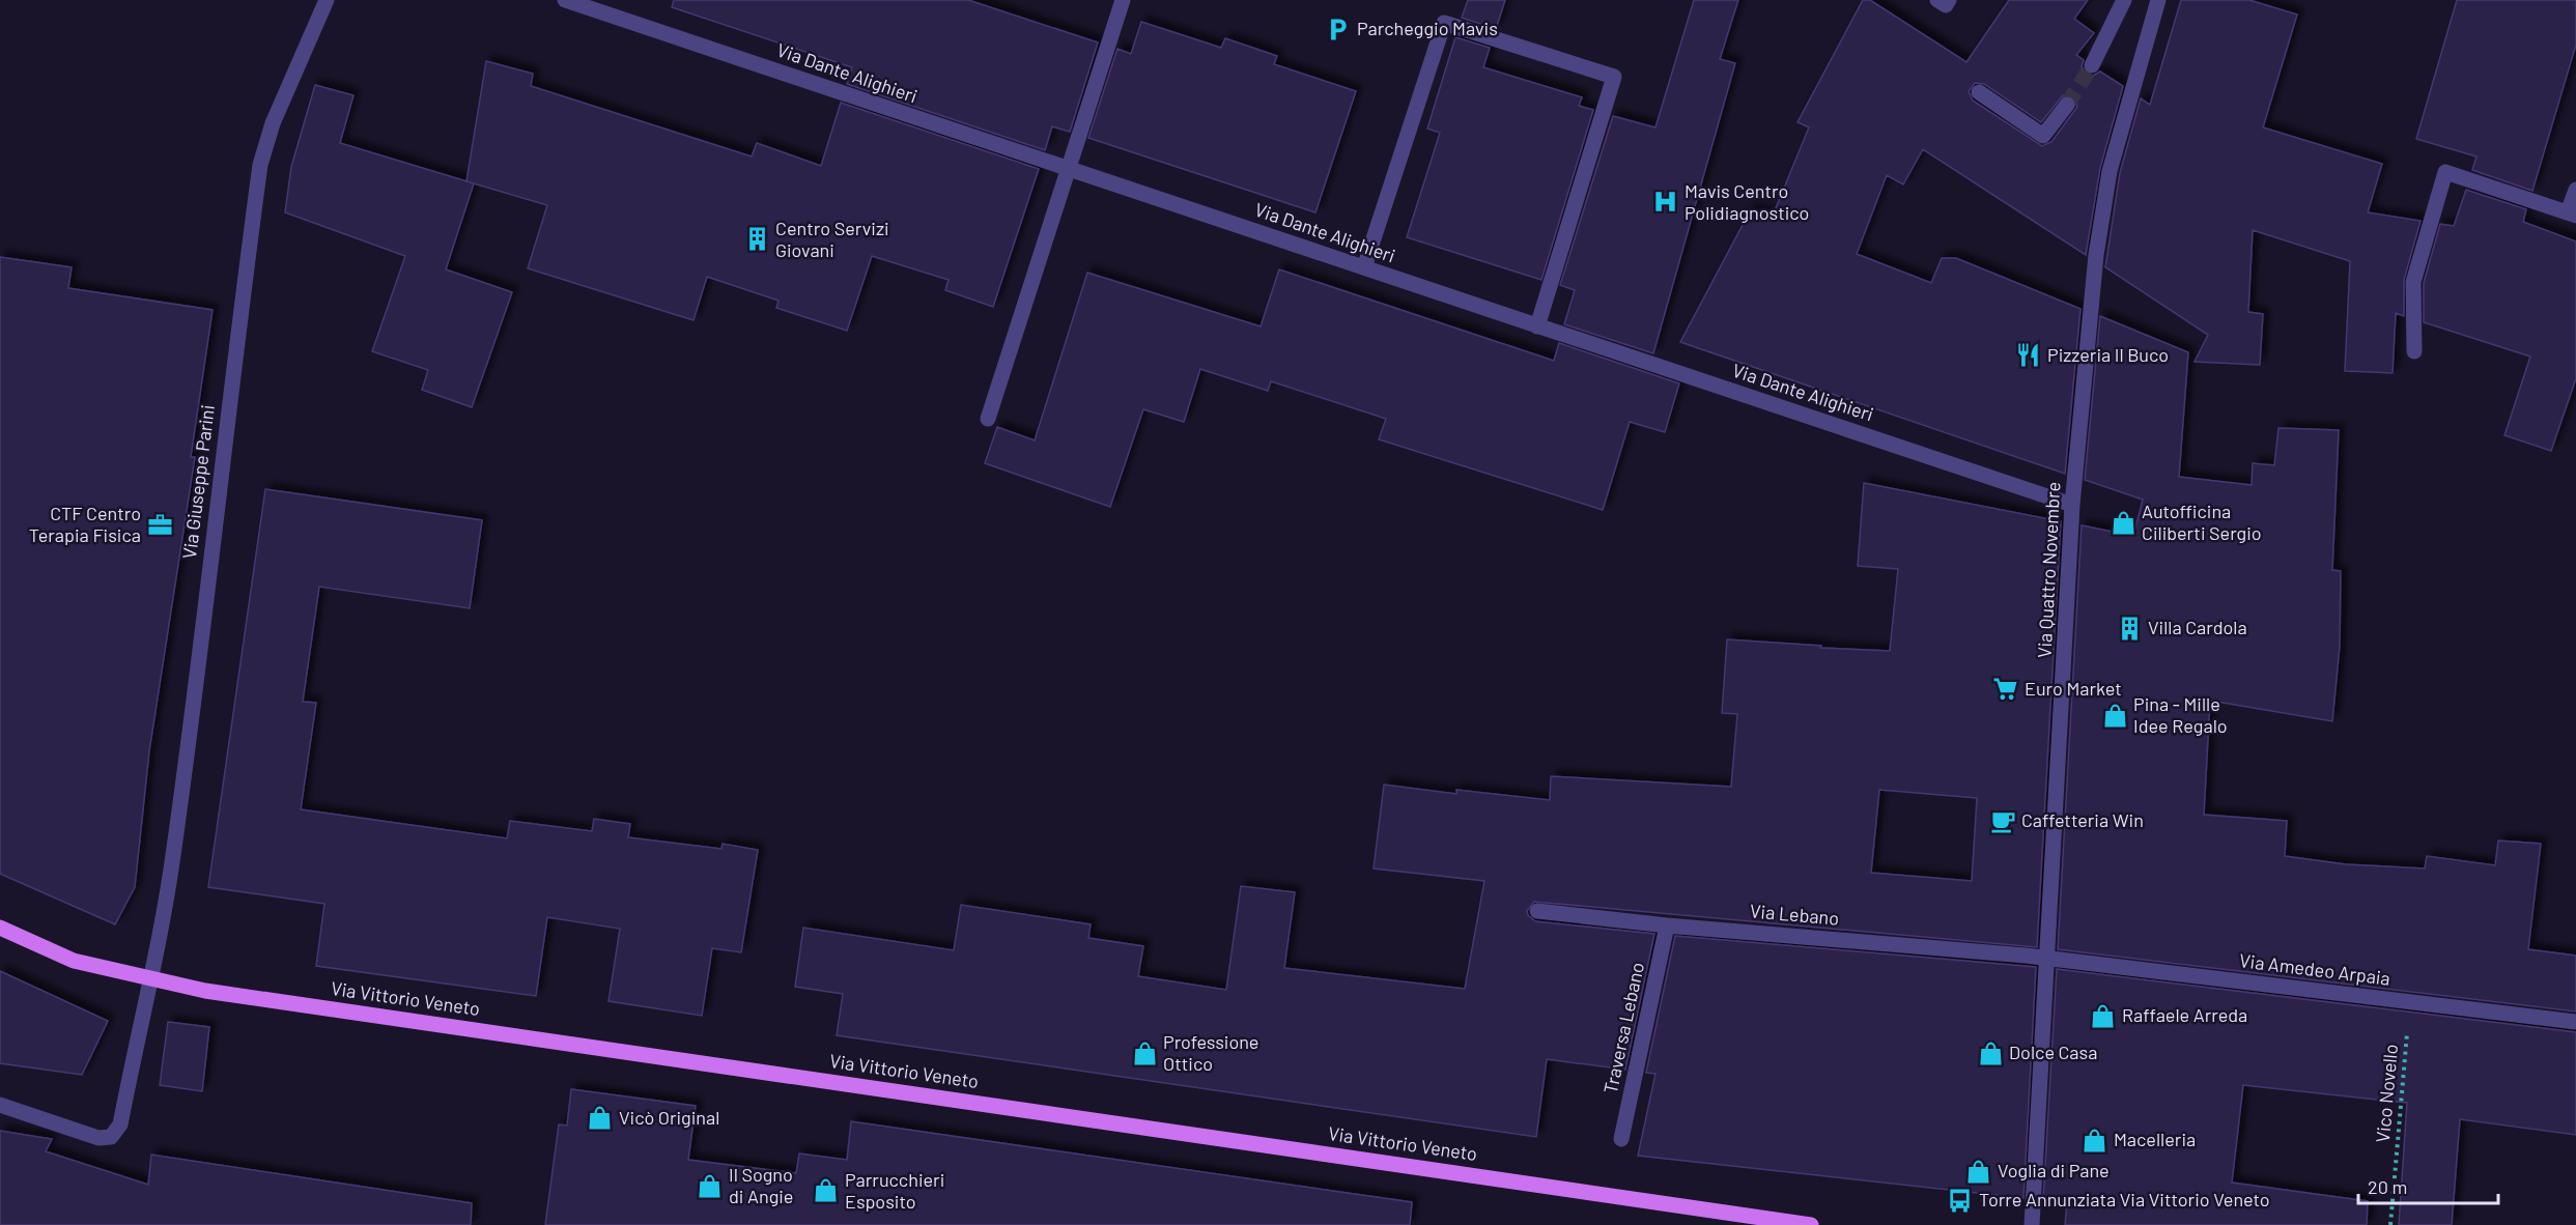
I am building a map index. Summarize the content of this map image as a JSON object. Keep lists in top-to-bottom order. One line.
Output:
{"streets":{"main road":["Via Vittorio Veneto"],"street":["Via Dante Alighieri","Via Giuseppe Parini","Via Quattro Novembre","Via Lebano","Via Amedeo Arpaia","Traversa Lebano"],"path":["Vico Novello"]},"crossings":[["Via Dante Alighieri","Via Quattro Novembre"],["Via Giuseppe Parini","Via Vittorio Veneto"],["Via Quattro Novembre","Via Lebano"],["Via Quattro Novembre","Via Amedeo Arpaia"],["Via Lebano","Via Amedeo Arpaia"],["Via Lebano","Traversa Lebano"],["Via Amedeo Arpaia","Vico Novello"]],"places":{"parking":["Parcheggio Mavis"],"hospital":["Mavis Centro Polidiagnostico"],"building":["Centro Servizi Giovani","Villa Cardola"],"restaurant":["Pizzeria Il Buco"],"shop":["Autofficina Ciliberti Sergio","Pina - Mille Idee Regalo","Raffaele Arreda","Professione Ottico","Dolce Casa","Vicò Original","Macelleria","Voglia di Pane","Il Sogno di Angie","Parrucchieri Esposito"],"office":["CTF Centro Terapia Fisica"],"supermarket":["Euro Market"],"cafe":["Caffetteria Win"],"bus stop":["Torre Annunziata Via Vittorio Veneto"]},"scale_bar":"20 m"}
